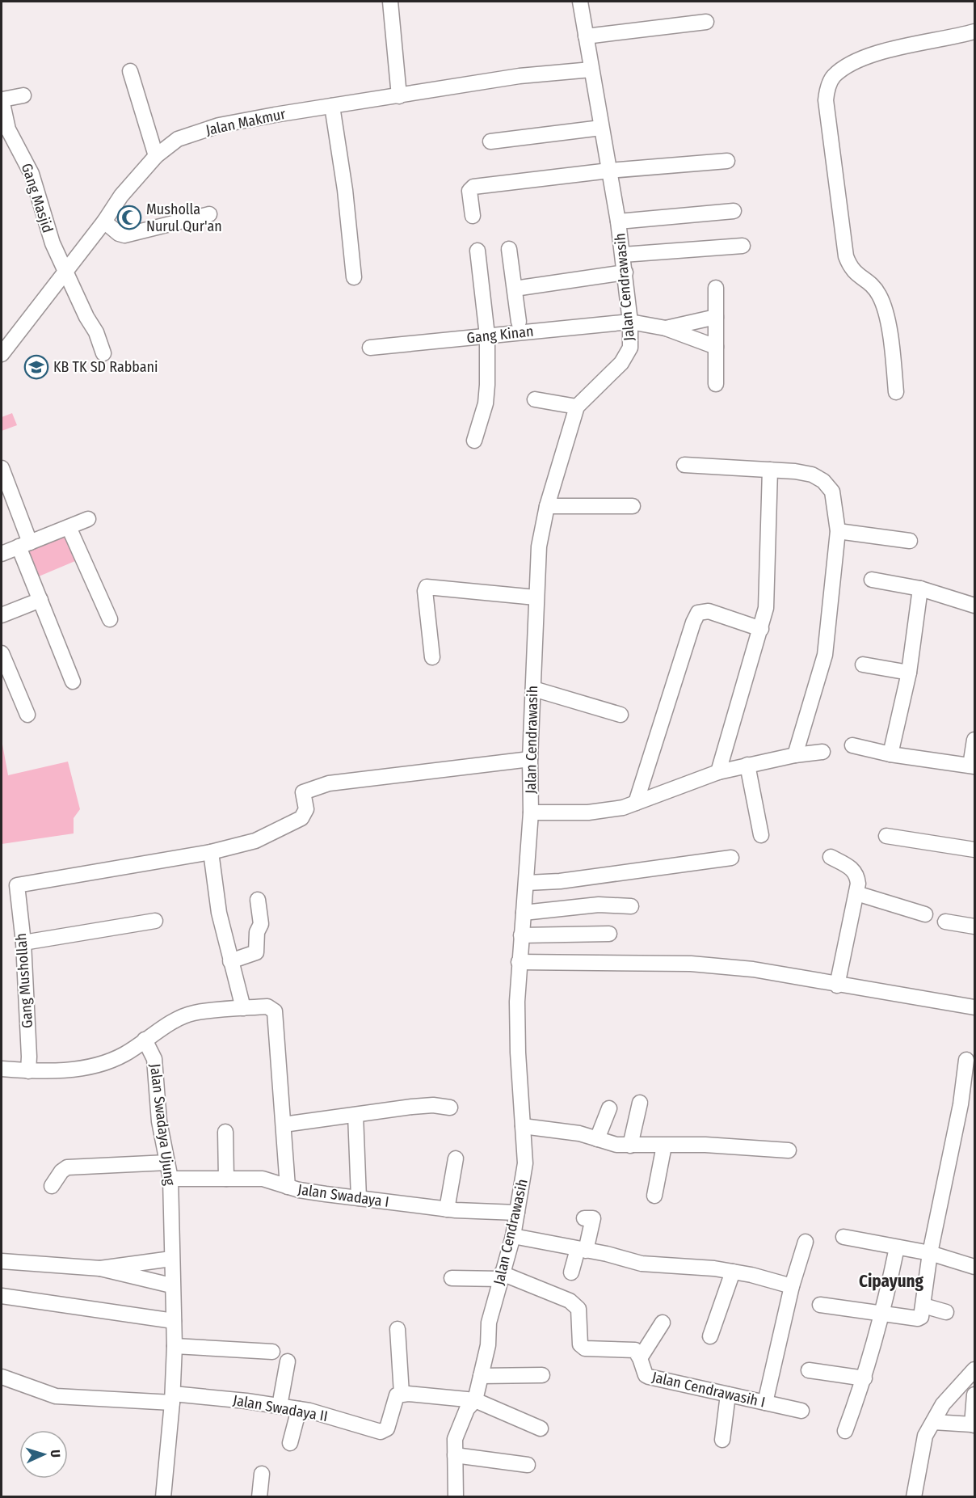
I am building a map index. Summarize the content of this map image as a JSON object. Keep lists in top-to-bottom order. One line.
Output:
{"streets":{"street":["Jalan Makmur","Gang Masjid","Jalan Cendrawasih","Gang Kinan","Gang Mushollah","Jalan Swadaya Ujung","Jalan Swadaya I","Jalan Cendrawasih I","Jalan Swadaya II"]},"crossings":[["Jalan Makmur","Gang Masjid"],["Jalan Makmur","Jalan Cendrawasih"],["Jalan Cendrawasih","Gang Kinan"],["Jalan Cendrawasih","Jalan Swadaya I"],["Jalan Cendrawasih","Jalan Cendrawasih I"],["Jalan Swadaya Ujung","Jalan Swadaya I"],["Jalan Swadaya Ujung","Jalan Swadaya II"]],"districts":["Cipayung"],"places":{"mosque":["Musholla Nurul Qur'an"],"school or university":["KB TK SD Rabbani"]},"north":"right"}
